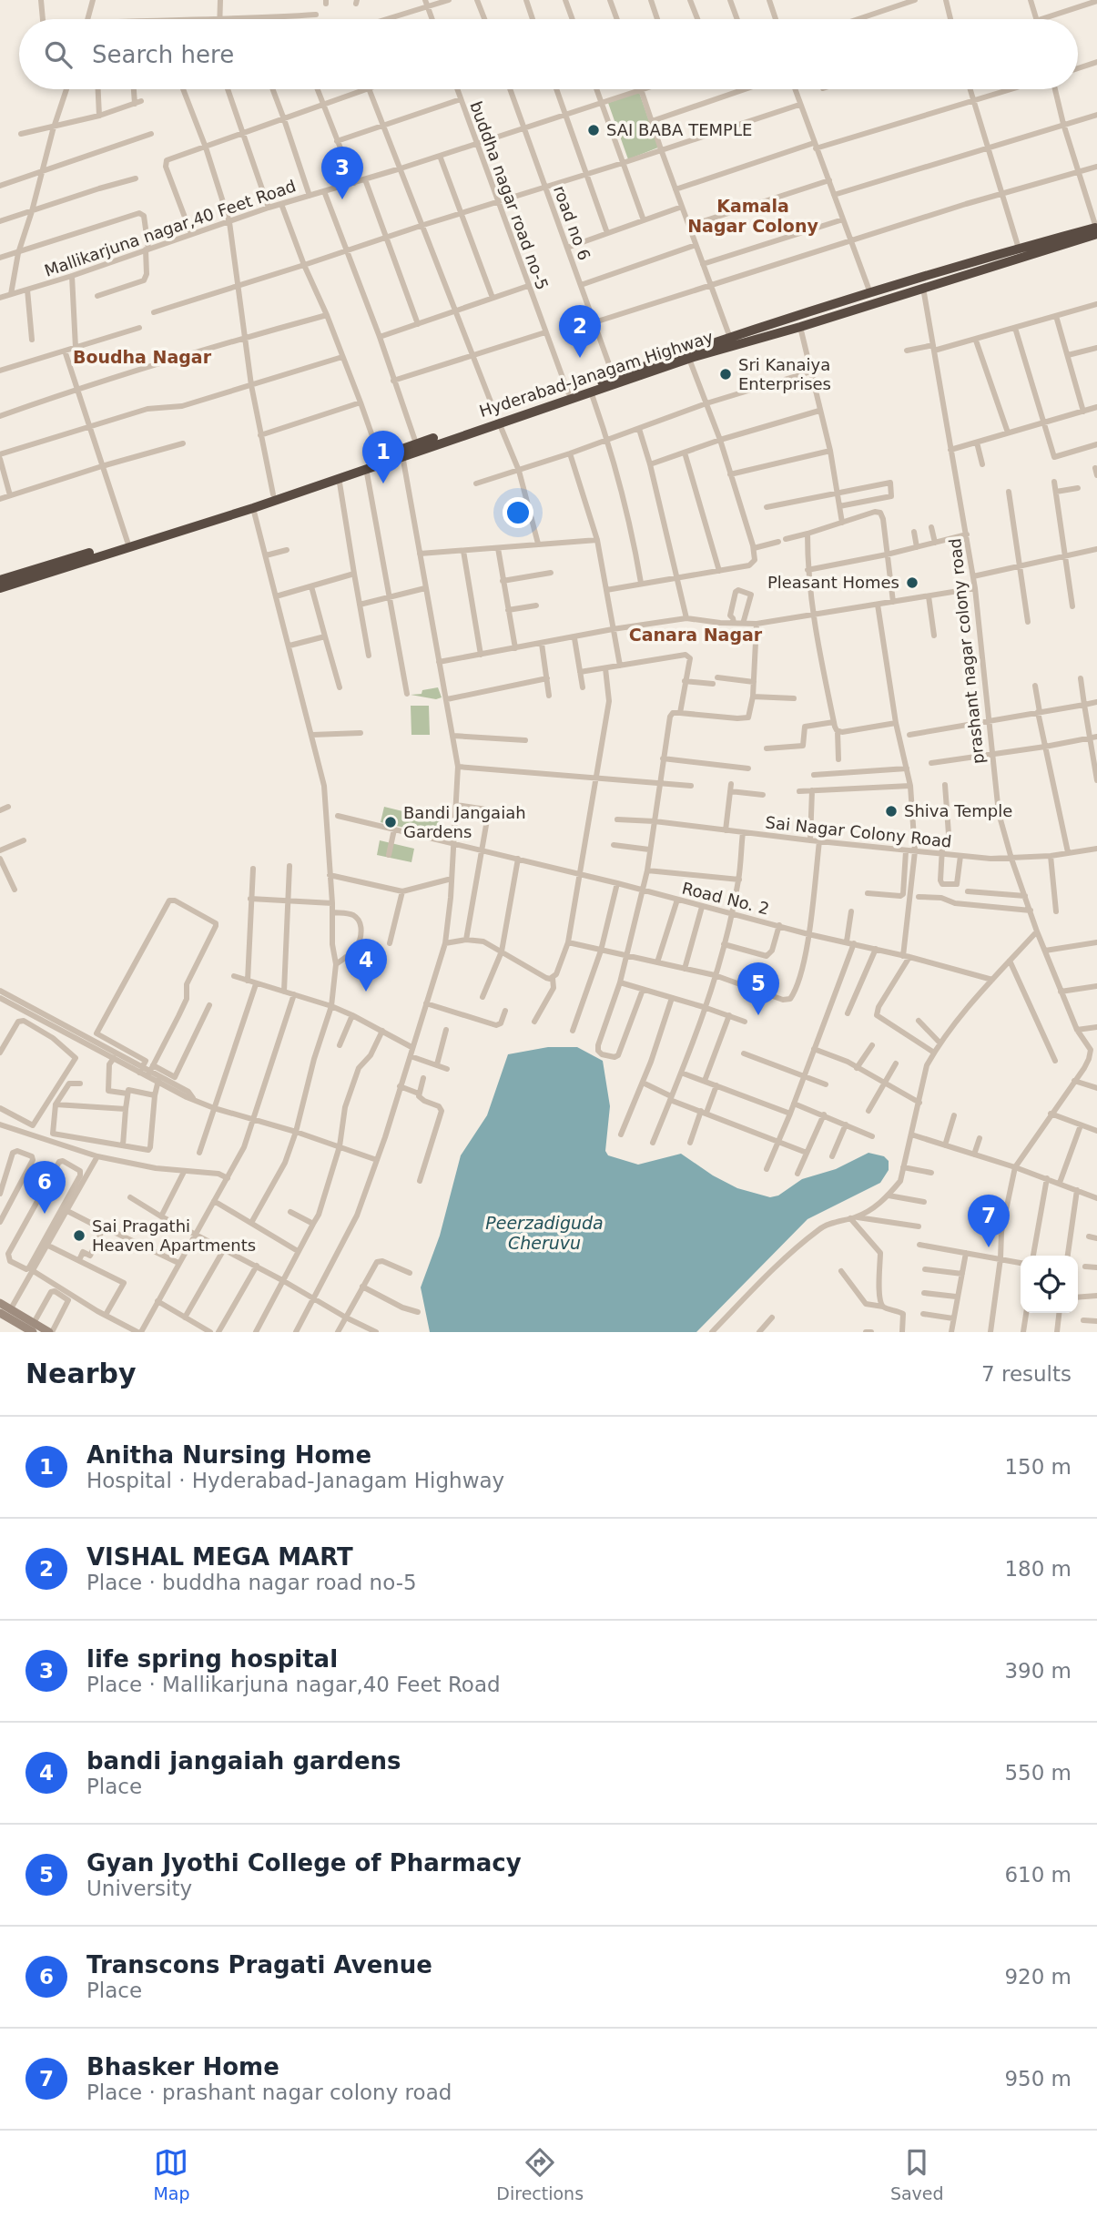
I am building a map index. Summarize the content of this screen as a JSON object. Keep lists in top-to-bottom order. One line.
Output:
{"streets":{"highway":["Hyderabad-Janagam Highway"],"street":["buddha nagar road no-5","road no 6","Mallikarjuna nagar,40 Feet Road","prashant nagar colony road","Sai Nagar Colony Road","Road No. 2"]},"crossings":[["buddha nagar road no-5","Mallikarjuna nagar,40 Feet Road"],["buddha nagar road no-5","Hyderabad-Janagam Highway"],["road no 6","Mallikarjuna nagar,40 Feet Road"],["road no 6","Hyderabad-Janagam Highway"],["Hyderabad-Janagam Highway","prashant nagar colony road"],["prashant nagar colony road","Sai Nagar Colony Road"]],"districts":["Kamala Nagar Colony","Boudha Nagar","Canara Nagar"],"water":["Peerzadiguda Cheruvu"],"places":["SAI BABA TEMPLE","Sri Kanaiya Enterprises","Pleasant Homes","Shiva Temple","Bandi Jangaiah Gardens","Sai Pragathi Heaven Apartments"],"page":{"search":"Search here","pins":["3","2","1","4","5","6","7"],"heading":["Nearby","7 results"],"list":[{"mark":"1","name":"Anitha Nursing Home","note":"Hospital · Hyderabad-Janagam Highway","value":"150 m"},{"mark":"2","name":"VISHAL MEGA MART","note":"Place · buddha nagar road no-5","value":"180 m"},{"mark":"3","name":"life spring hospital","note":"Place · Mallikarjuna nagar,40 Feet Road","value":"390 m"},{"mark":"4","name":"bandi jangaiah gardens","note":"Place","value":"550 m"},{"mark":"5","name":"Gyan Jyothi College of Pharmacy","note":"University","value":"610 m"},{"mark":"6","name":"Transcons Pragati Avenue","note":"Place","value":"920 m"},{"mark":"7","name":"Bhasker Home","note":"Place · prashant nagar colony road","value":"950 m"}],"nav":["Map","Directions","Saved"]}}
